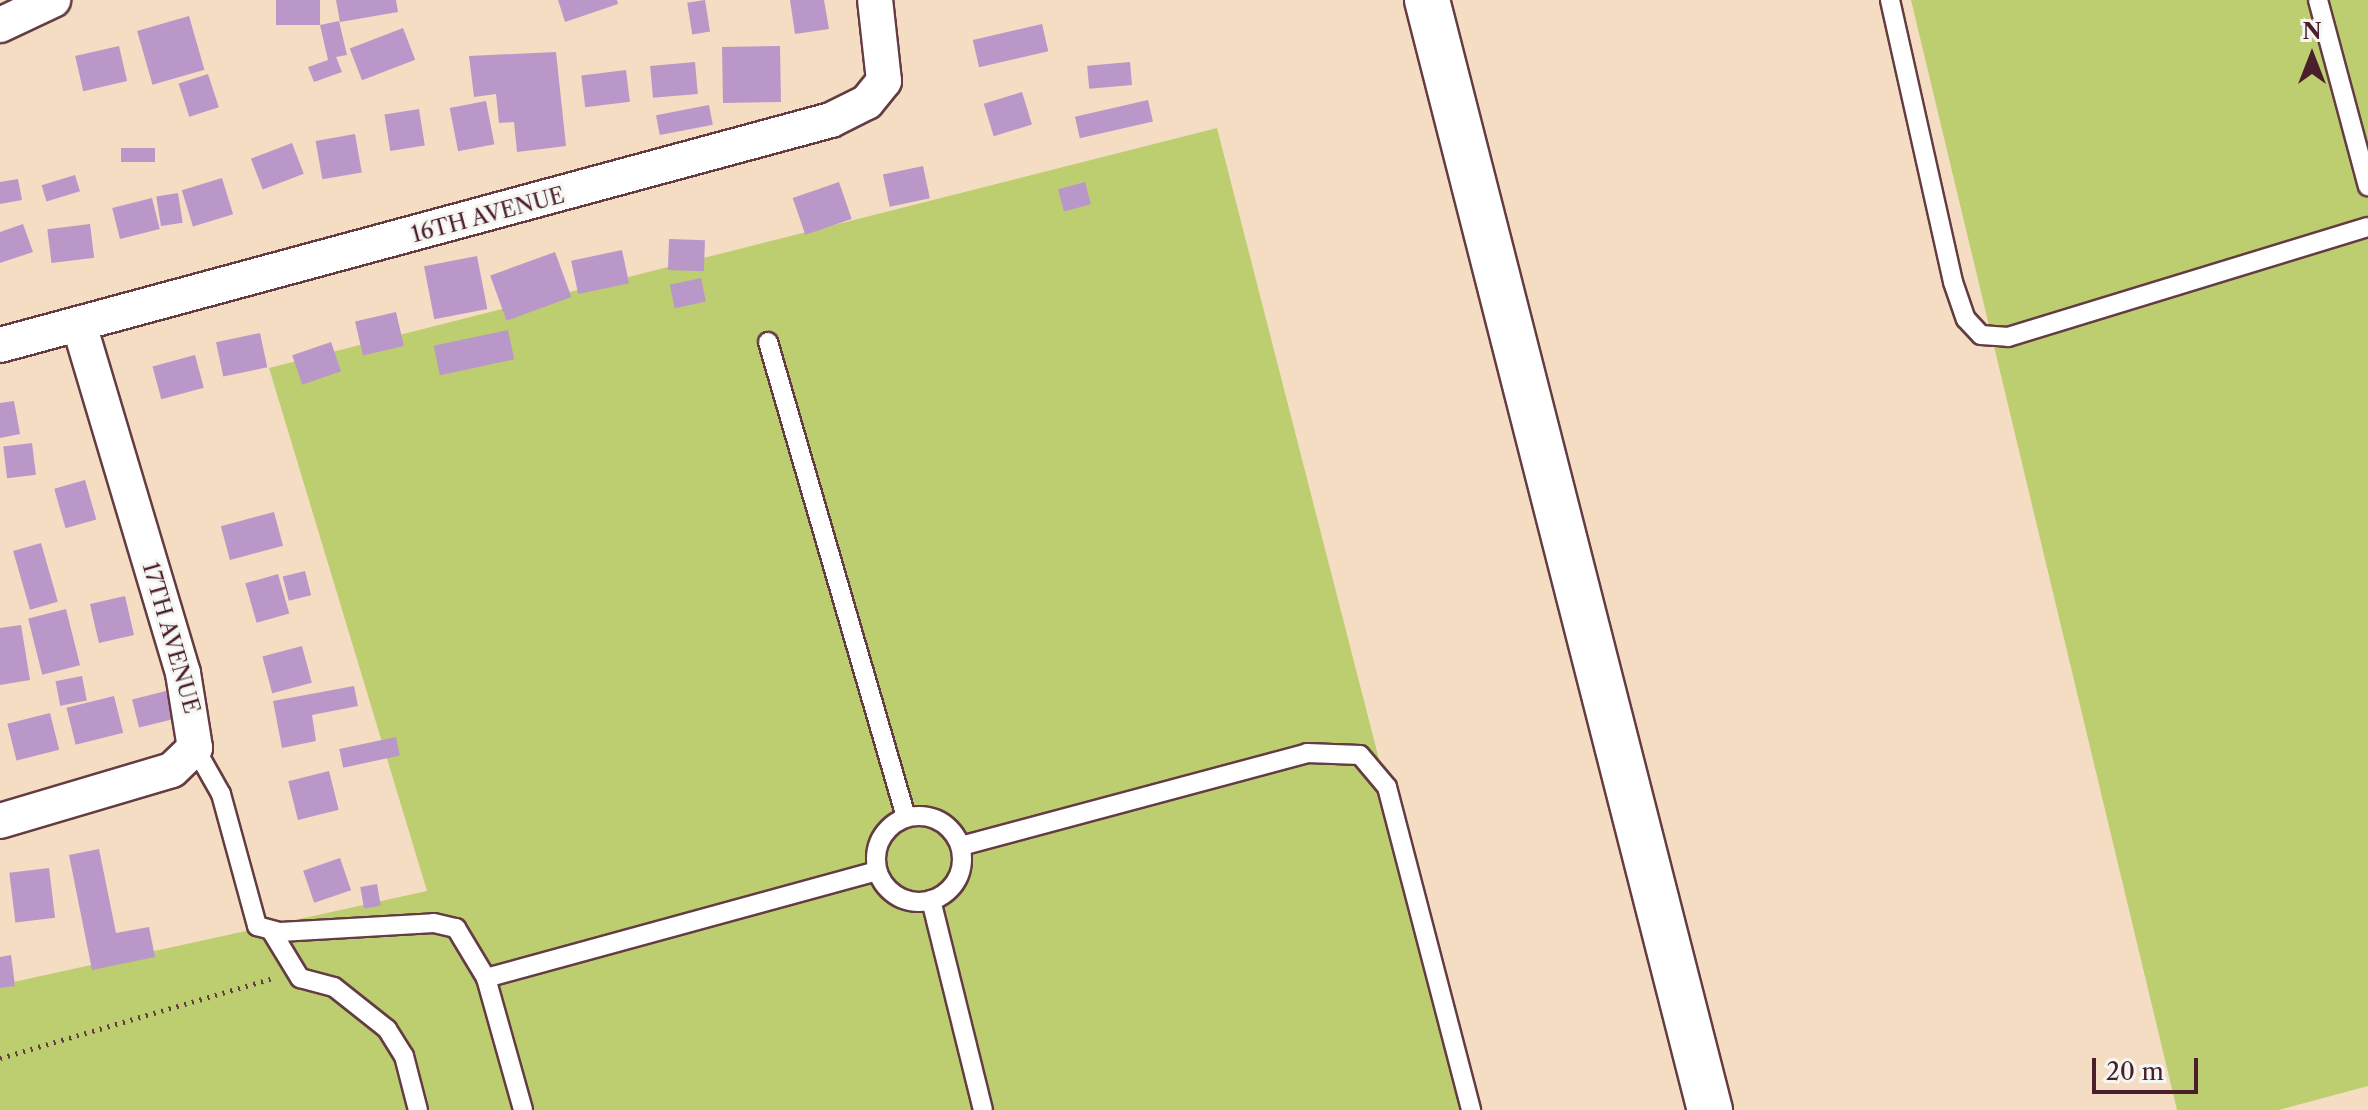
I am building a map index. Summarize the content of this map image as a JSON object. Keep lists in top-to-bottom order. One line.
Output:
{"streets":{"street":["16TH AVENUE","17TH AVENUE"]},"crossings":[["16TH AVENUE","17TH AVENUE"]],"scale_bar":"20 m","north":"top"}
